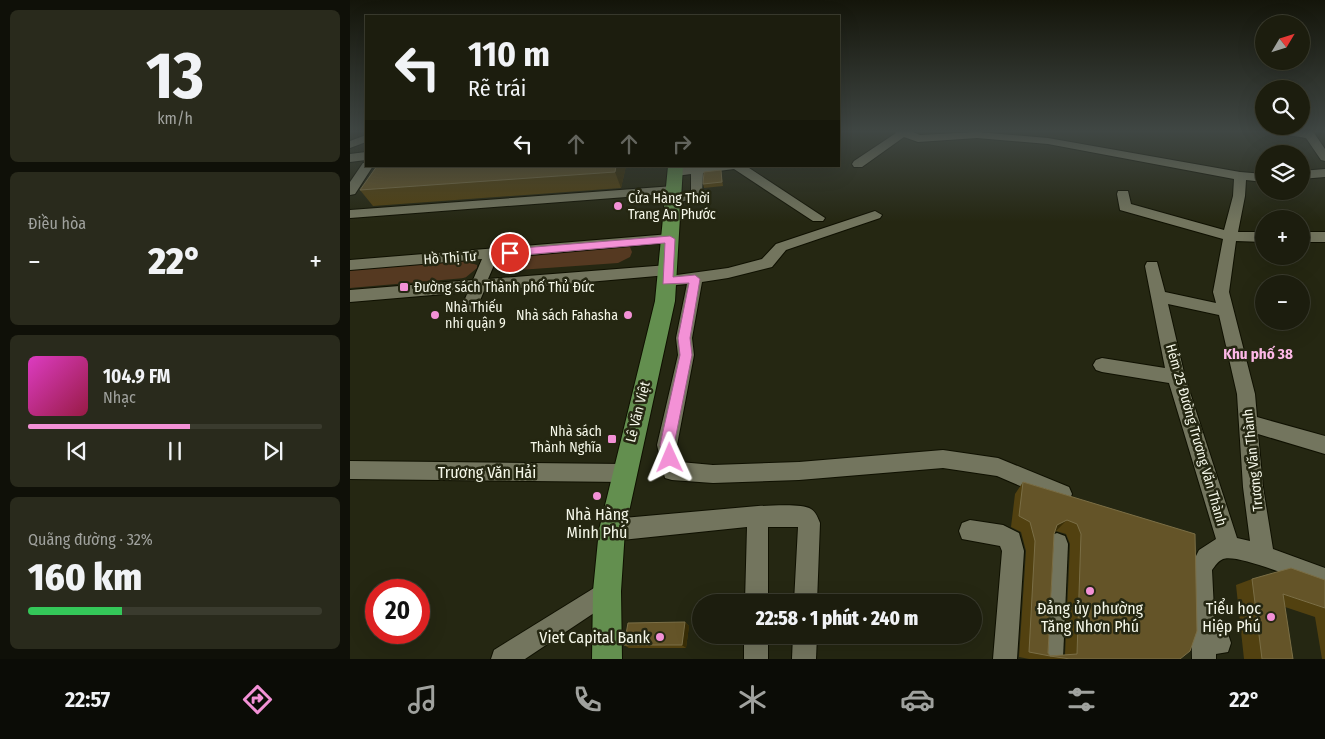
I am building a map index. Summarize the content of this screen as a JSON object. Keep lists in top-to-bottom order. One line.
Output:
{"streets":{"main road":["Lê Văn Việt"],"street":["Hồ Thị Tư","Hẻm 25 Đường Trương Văn Thành","Trương Văn Thành","Trương Văn Hải"]},"crossings":[["Hồ Thị Tư","Lê Văn Việt"],["Lê Văn Việt","Trương Văn Hải"]],"districts":["Khu phố 38"],"places":{"other":["Cửa Hàng Thời Trang An Phước","Nhà Thiếu nhi quận 9","Nhà sách Fahasha","Nhà Hàng Minh Phú","Đảng ủy phường Tăng Nhơn Phú","Tiểu học Hiệp Phú","Viet Capital Bank"],"transit":["Đường sách Thành phố Thủ Đức","Nhà sách Thành Nghĩa"]},"north":"top right","page":{"tile":[["13","km/h"],"Điều hòa",["Quãng đường · 32%","160 km"]],"map_buttons":["+","−"],"turn":["110 m","Rẽ trái"],"heat":["−","22°","+"],"song":["104.9 FM","Nhạc"],"limit":"20","trip":"22:58 · 1 phút · 240 m","tabs":["22:57","22°"]}}
